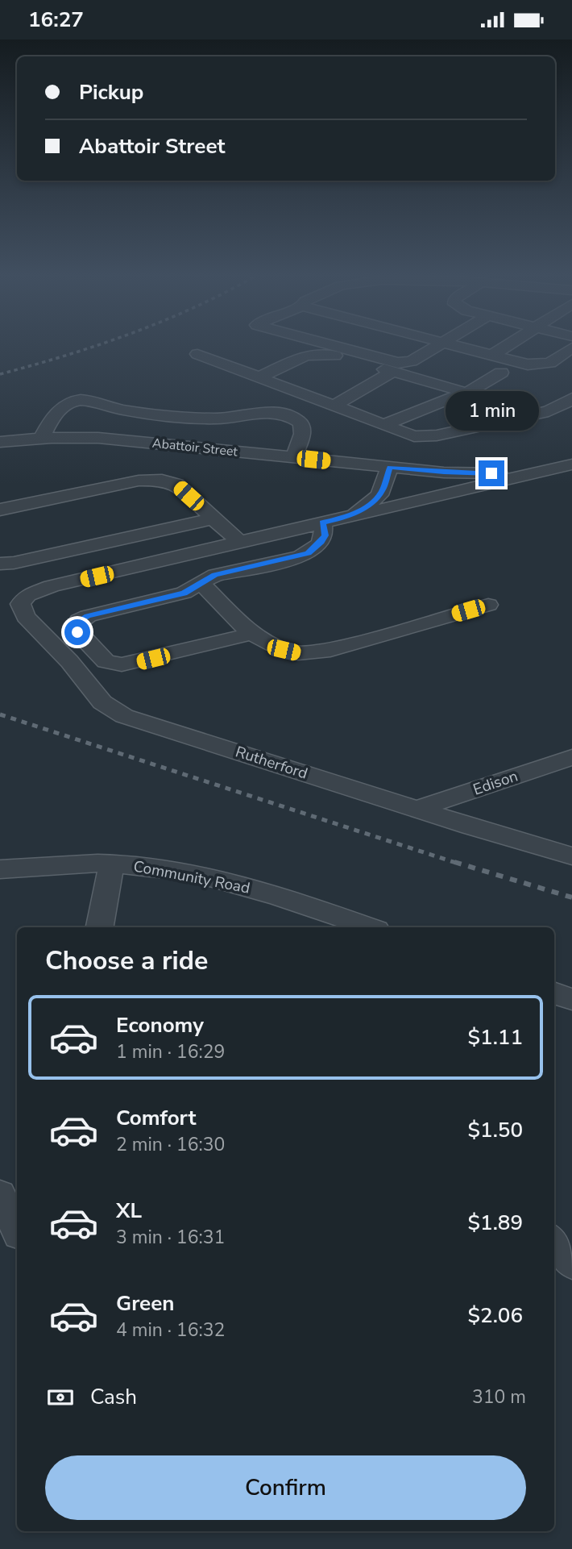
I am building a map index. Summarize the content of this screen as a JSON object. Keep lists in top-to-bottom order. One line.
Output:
{"streets":{"street":["Abattoir Street","Rutherford","Edison","Community Road"]},"crossings":[["Abattoir Street","Rutherford"],["Rutherford","Edison"]],"page":{"status":"16:27","banner":["Pickup","Abattoir Street"],"bubble":"1 min","heading":"Choose a ride","list":[{"name":"Economy","note":"1 min · 16:29","value":"$1.11"},{"name":"Comfort","note":"2 min · 16:30","value":"$1.50"},{"name":"XL","note":"3 min · 16:31","value":"$1.89"},{"name":"Green","note":"4 min · 16:32","value":"$2.06"}],"pay":["Cash","310 m"],"buttons":"Confirm"}}
